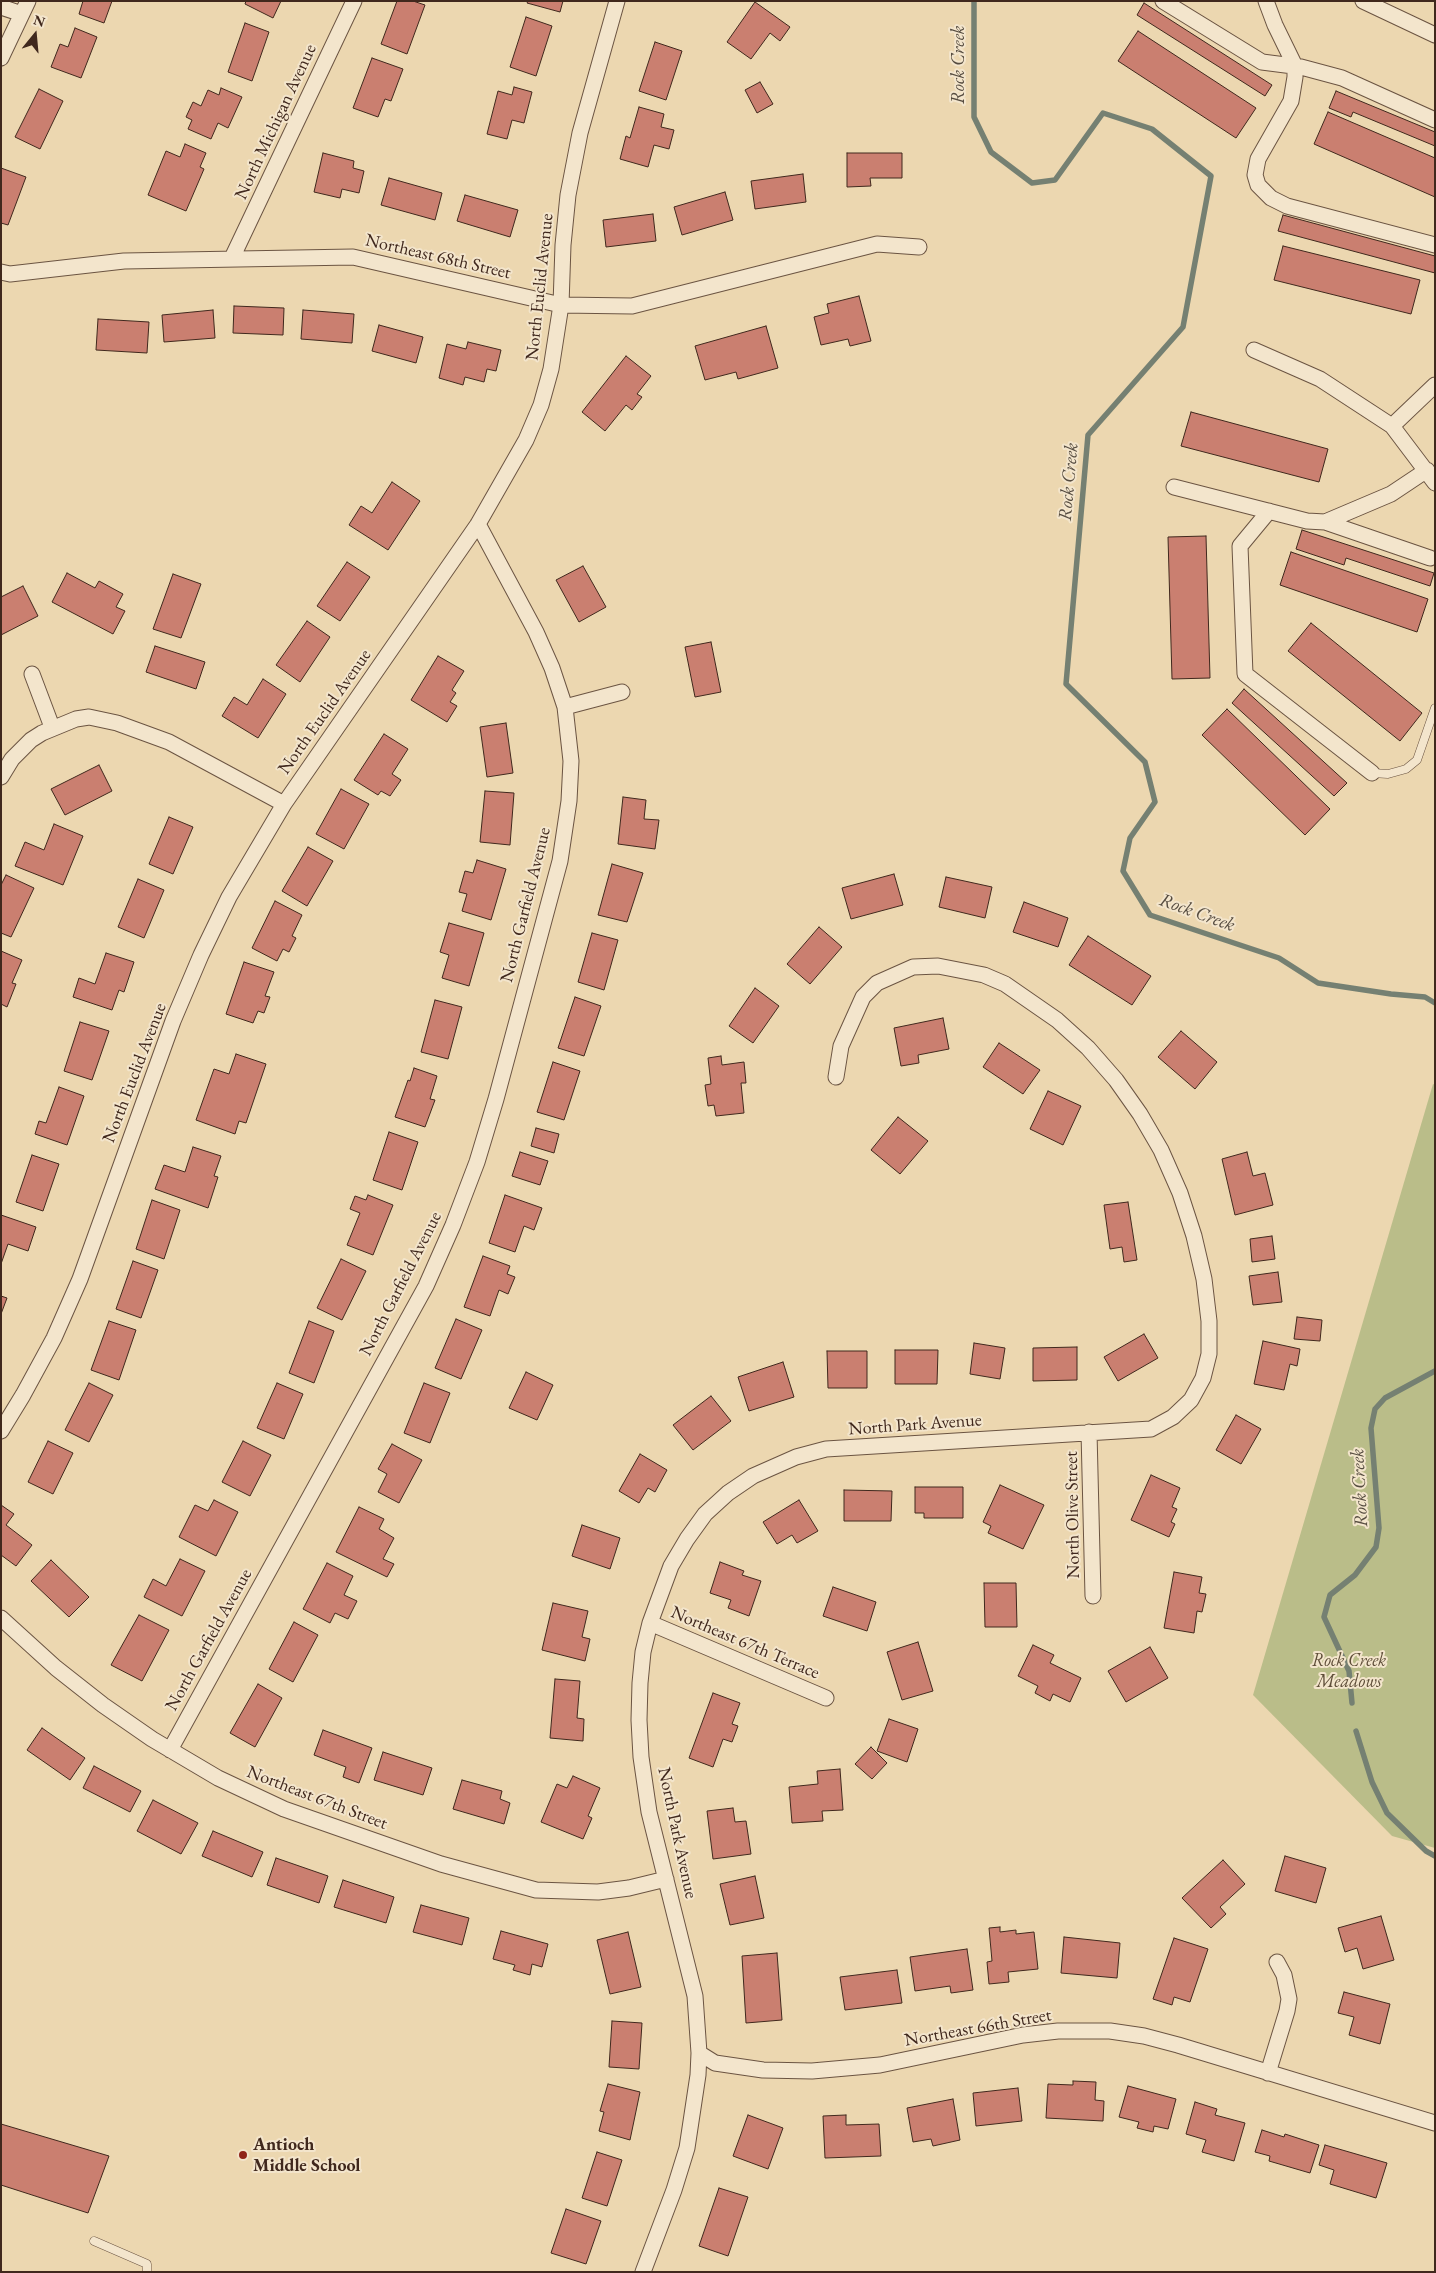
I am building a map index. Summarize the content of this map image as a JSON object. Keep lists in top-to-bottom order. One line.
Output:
{"streets":{"street":["North Michigan Avenue","Northeast 68th Street","North Euclid Avenue","North Garfield Avenue","North Park Avenue","North Olive Street","Northeast 67th Terrace","Northeast 67th Street","Northeast 66th Street"]},"crossings":[["North Michigan Avenue","Northeast 68th Street"],["Northeast 68th Street","North Euclid Avenue"],["North Euclid Avenue","North Garfield Avenue"],["North Garfield Avenue","Northeast 67th Street"],["North Park Avenue","North Olive Street"],["North Park Avenue","Northeast 67th Terrace"],["North Park Avenue","Northeast 67th Street"],["North Park Avenue","Northeast 66th Street"]],"water":["Rock Creek"],"parks":["Rock Creek Meadows"],"places":["Antioch Middle School"],"north":"top"}
